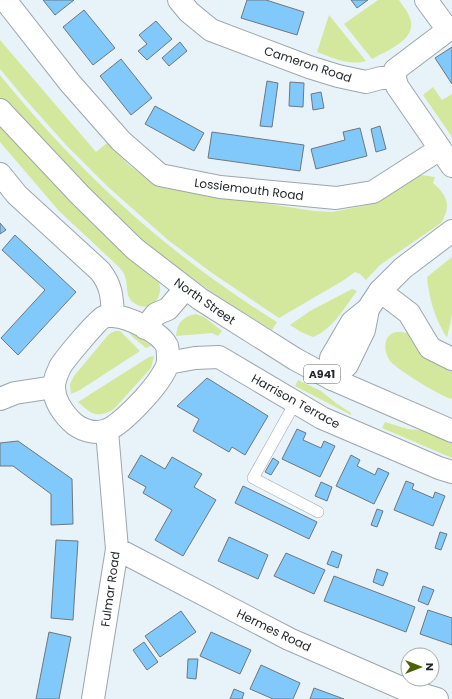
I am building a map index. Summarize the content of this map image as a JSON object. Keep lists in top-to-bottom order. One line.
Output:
{"streets":{"street":["Cameron Road","Lossiemouth Road","North Street","A941","Harrison Terrace","Fulmar Road","Hermes Road"]},"crossings":[["Harrison Terrace","Fulmar Road"],["Fulmar Road","Hermes Road"]],"north":"right"}
